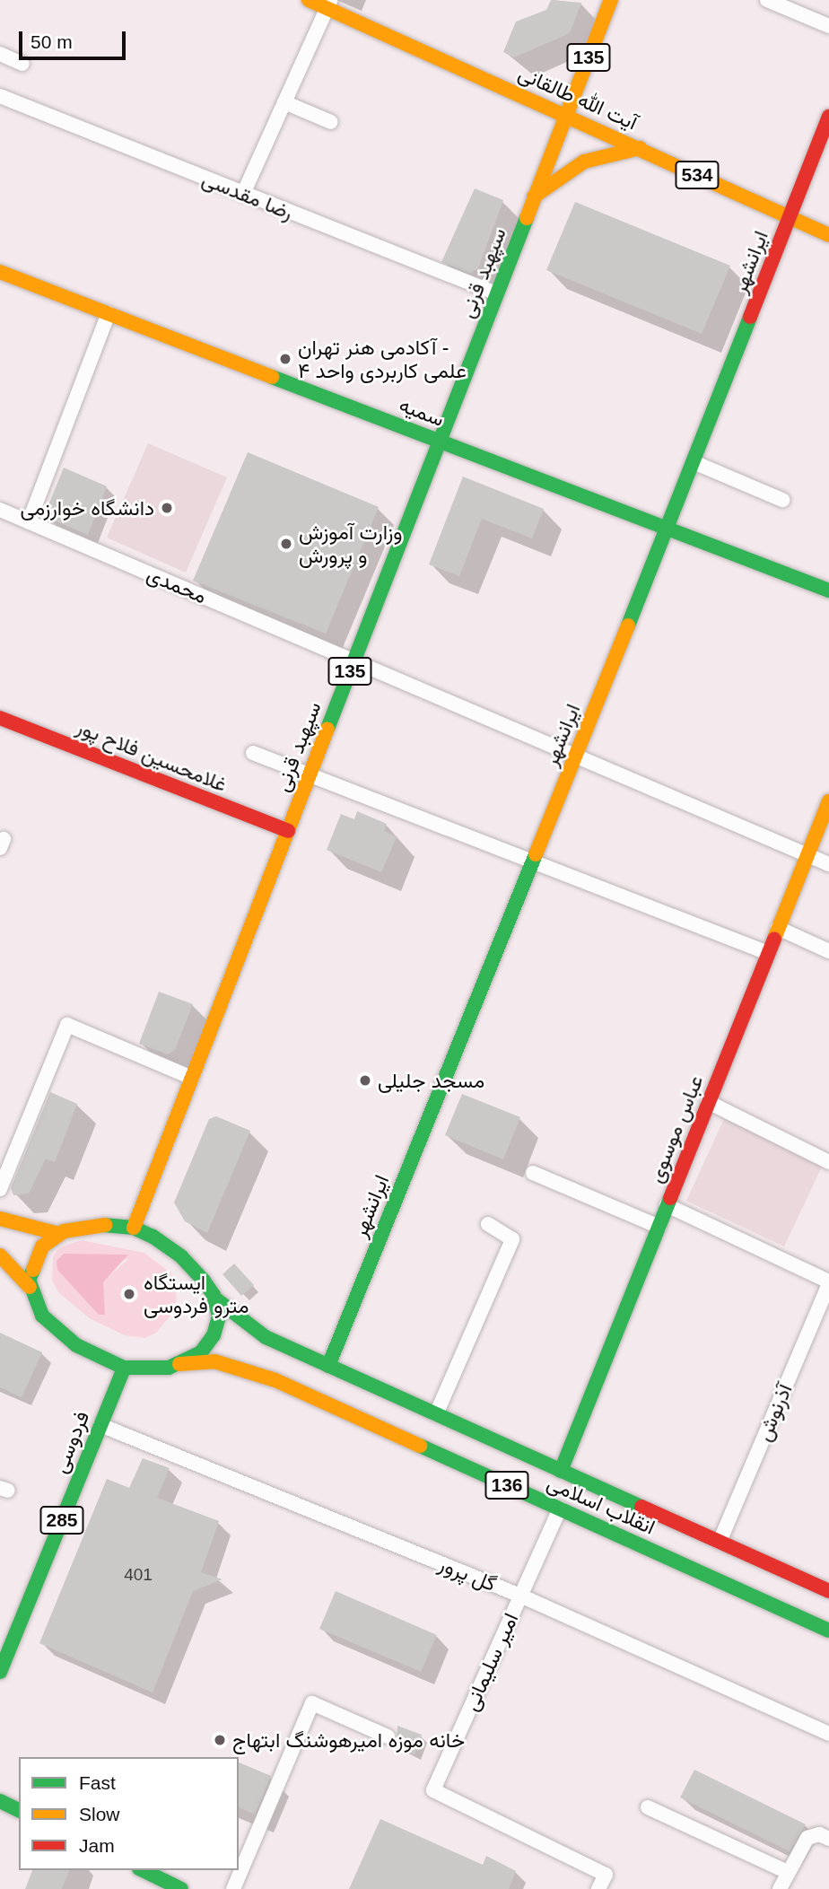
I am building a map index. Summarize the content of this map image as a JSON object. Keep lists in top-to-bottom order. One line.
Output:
{"streets":{"main road":["135","آیت الله طالقانی","534","ایرانشهر","سپهبد قرنی","سمیه","غلامحسین فلاح‌ پور","عباس موسوی","فردوسی","136","انقلاب اسلامی","285"],"street":["رضا مقدسی","محمدی","آذرنوش","گل پرور","امیر سلیمانی"]},"crossings":[["آیت الله طالقانی","ایرانشهر"],["آیت الله طالقانی","سپهبد قرنی"],["رضا مقدسی","سپهبد قرنی"],["ایرانشهر","سمیه"],["ایرانشهر","محمدی"],["ایرانشهر","انقلاب اسلامی"],["سپهبد قرنی","سمیه"],["سپهبد قرنی","محمدی"],["سپهبد قرنی","غلامحسین فلاح‌ پور"],["سپهبد قرنی","فردوسی"],["سپهبد قرنی","انقلاب اسلامی"],["محمدی","عباس موسوی"],["عباس موسوی","انقلاب اسلامی"],["آذرنوش","انقلاب اسلامی"],["فردوسی","انقلاب اسلامی"],["فردوسی","گل پرور"],["انقلاب اسلامی","امیر سلیمانی"],["گل پرور","امیر سلیمانی"]],"places":["آکادمی هنر تهران - علمی کاربردی واحد ۴","دانشگاه خوارزمی","وزارت آموزش و پرورش","مسجد جلیلی","ایستگاه مترو فردوسی","خانه موزه امیرهوشنگ ابتهاج"],"house_numbers":["401"],"legend":["Fast","Slow","Jam"],"scale_bar":"50 m"}
